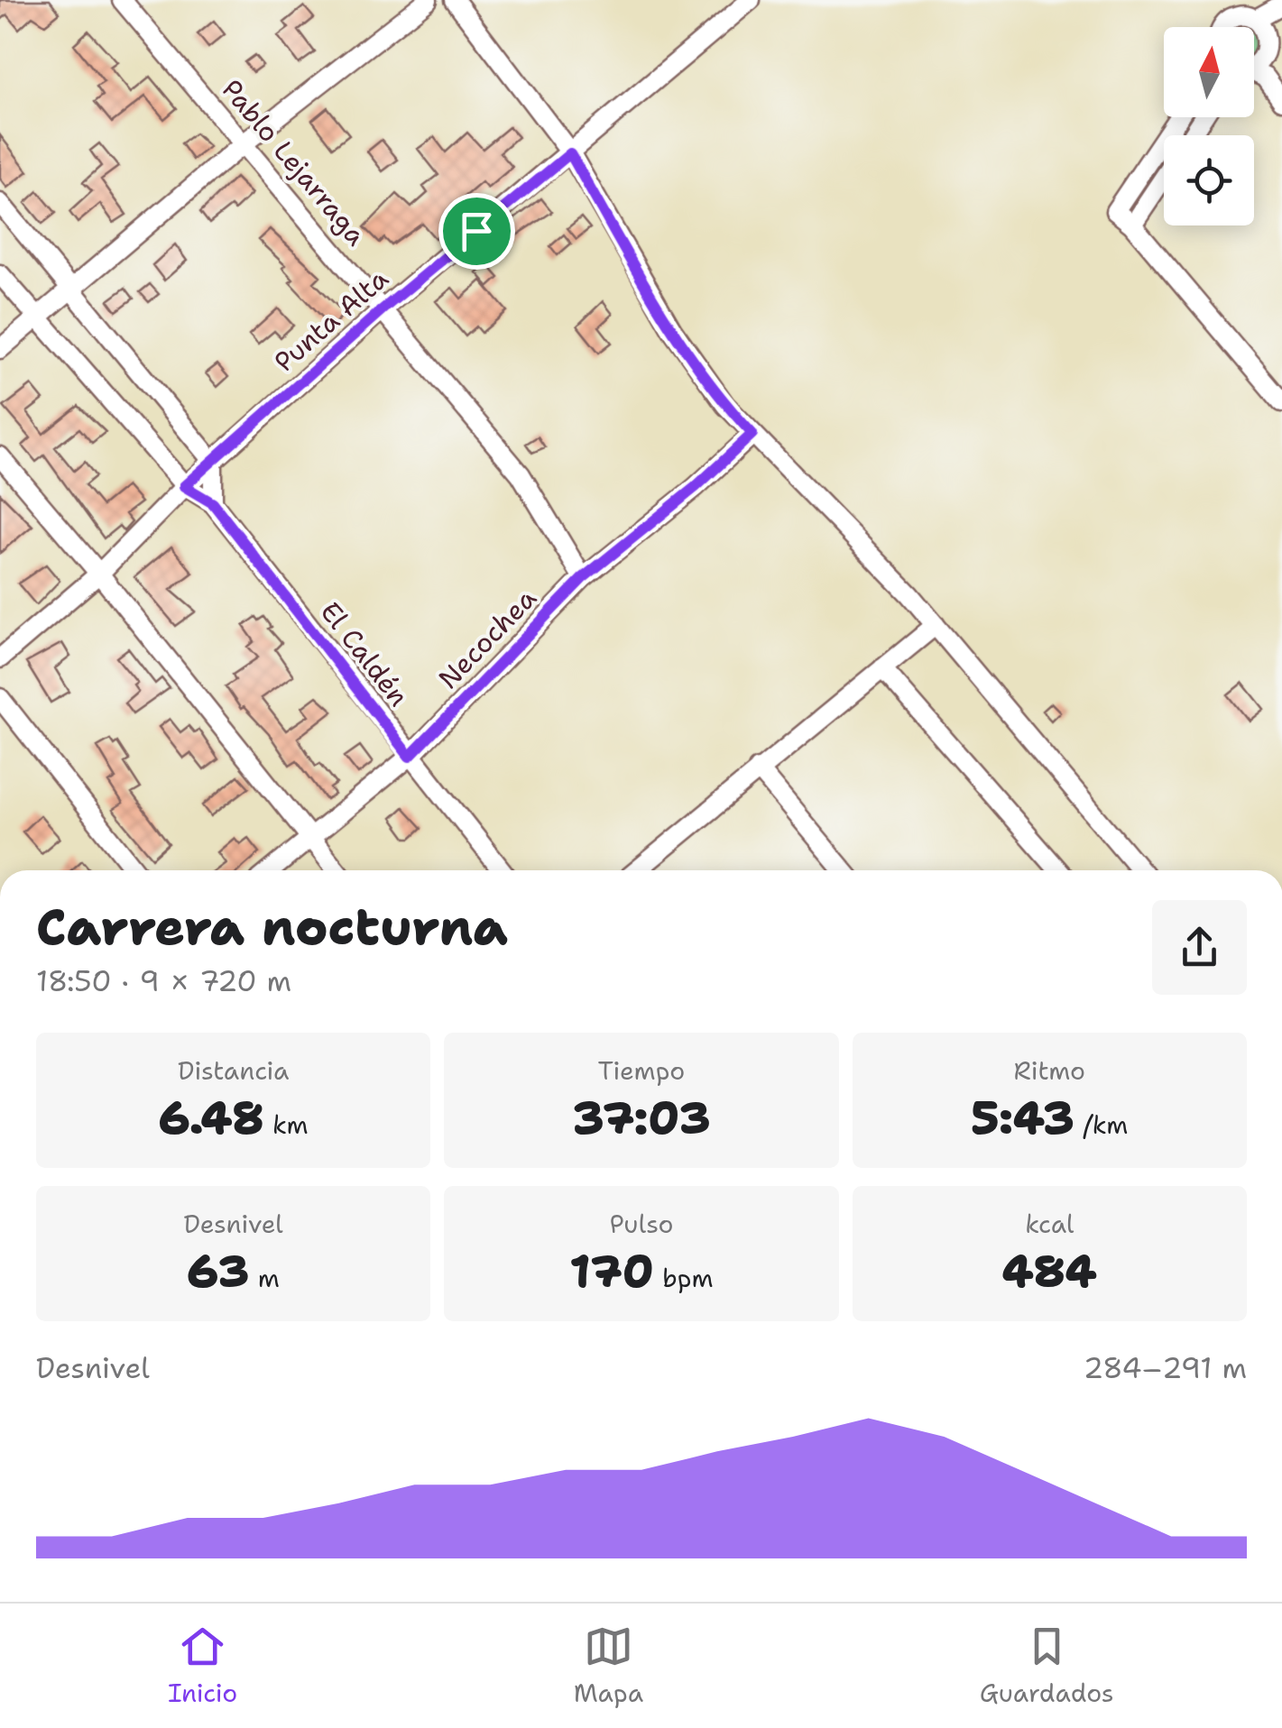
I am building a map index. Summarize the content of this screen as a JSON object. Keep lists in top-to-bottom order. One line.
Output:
{"streets":{"street":["Pablo Lejarraga","Punta Alta","Necochea","El Caldén"]},"crossings":[["Pablo Lejarraga","Punta Alta"],["Pablo Lejarraga","Necochea"],["Punta Alta","El Caldén"],["Necochea","El Caldén"]],"north":"top","page":{"heading":["Carrera nocturna","18:50 · 9 × 720 m"],"stats":[["Distancia","6.48 km"],["Tiempo","37:03"],["Ritmo","5:43 /km"],["Desnivel","63 m"],["Pulso","170 bpm"],["kcal","484"]],"chart":["Desnivel","284–291 m"],"tabs":["Inicio","Mapa","Guardados"]}}
